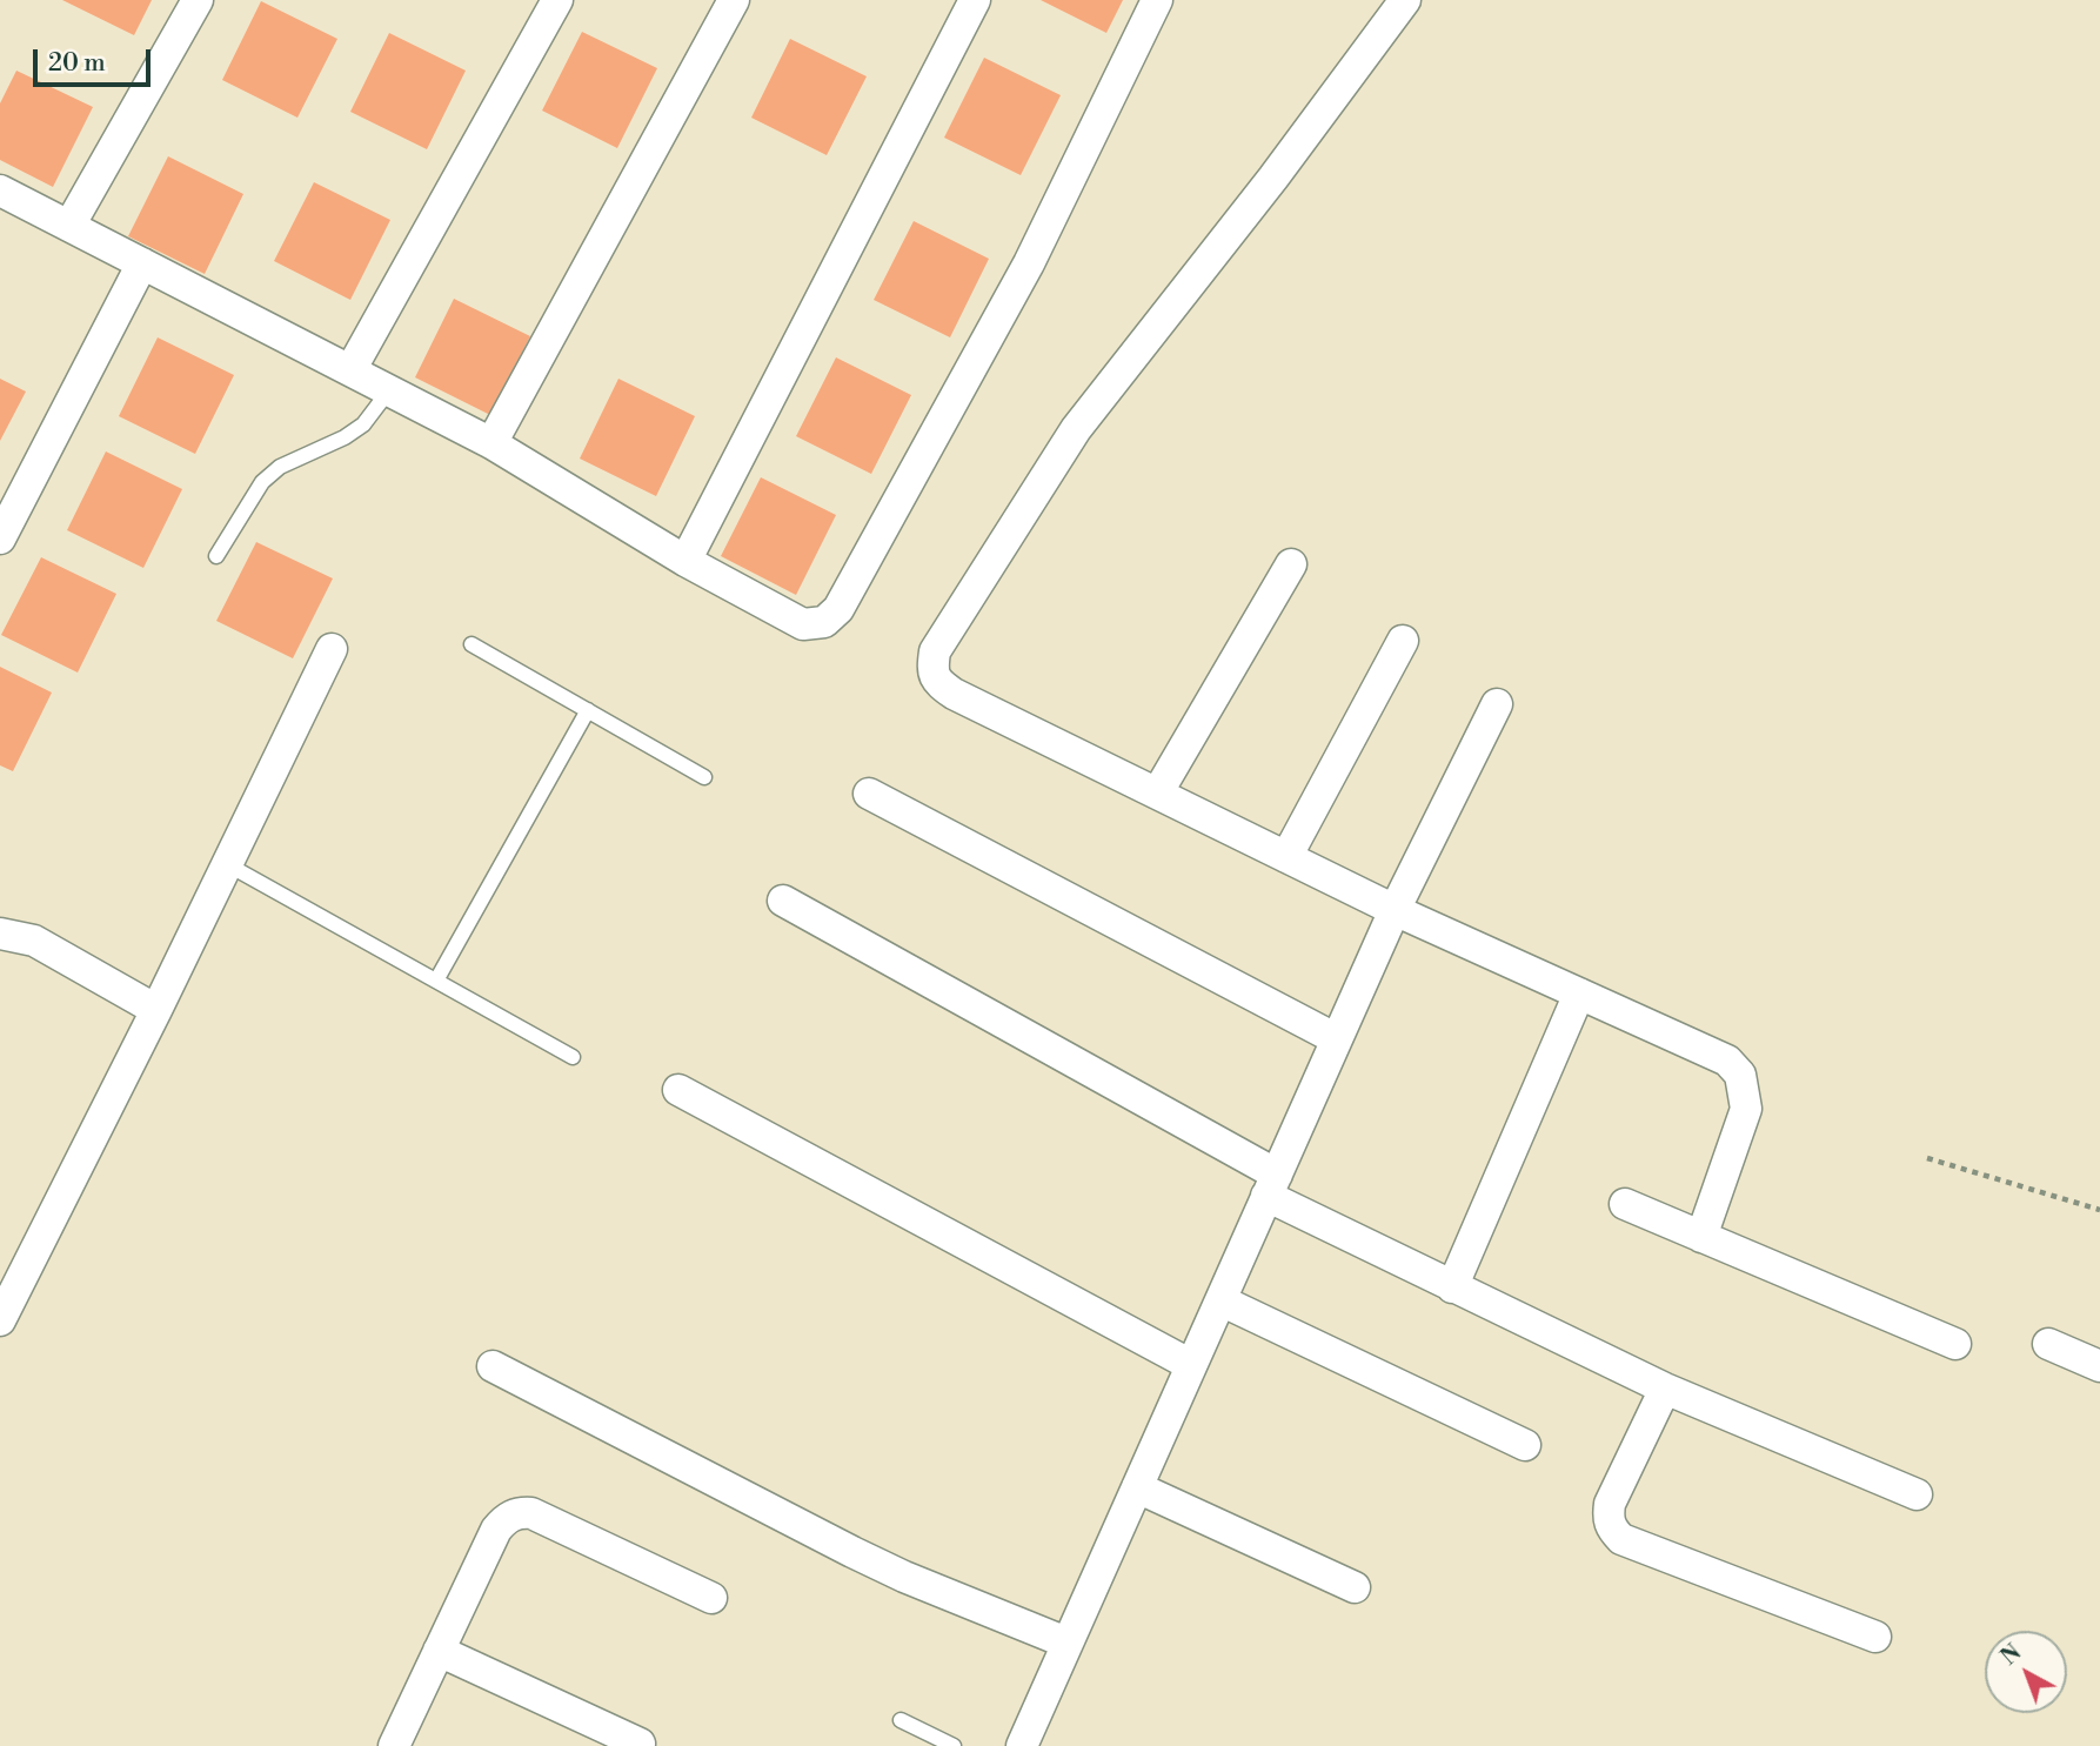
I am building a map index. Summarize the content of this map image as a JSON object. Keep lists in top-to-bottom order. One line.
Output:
{"scale_bar":"20 m","north":"top left"}
